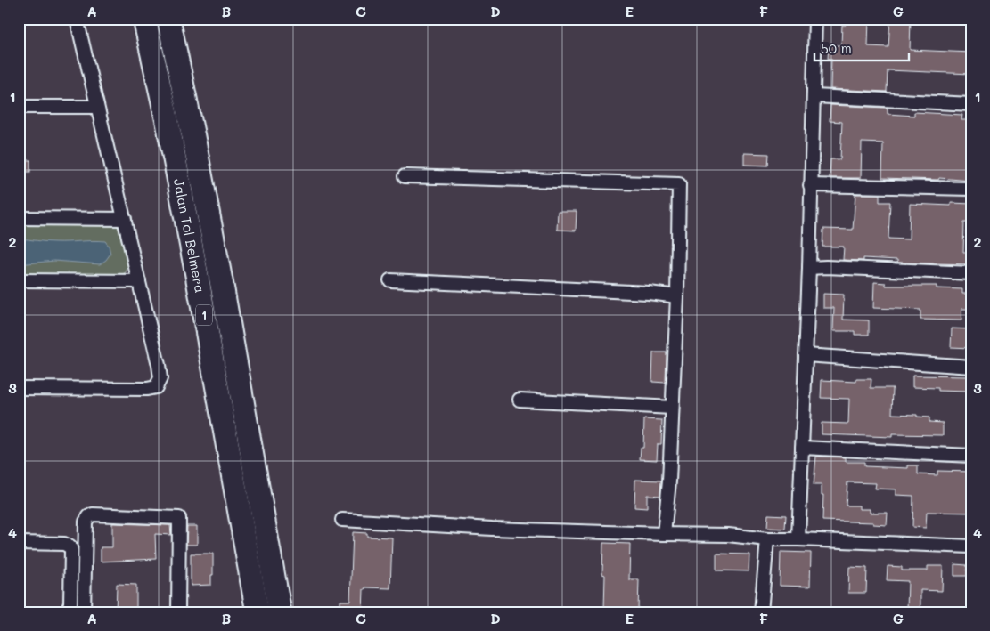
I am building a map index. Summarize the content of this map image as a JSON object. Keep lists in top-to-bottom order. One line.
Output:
{"streets":{"highway":["Jalan Tol Belmera","1"]},"scale_bar":"50 m","grid":{"columns":["A","B","C","D","E","F","G"],"rows":["1","2","3","4"]}}
